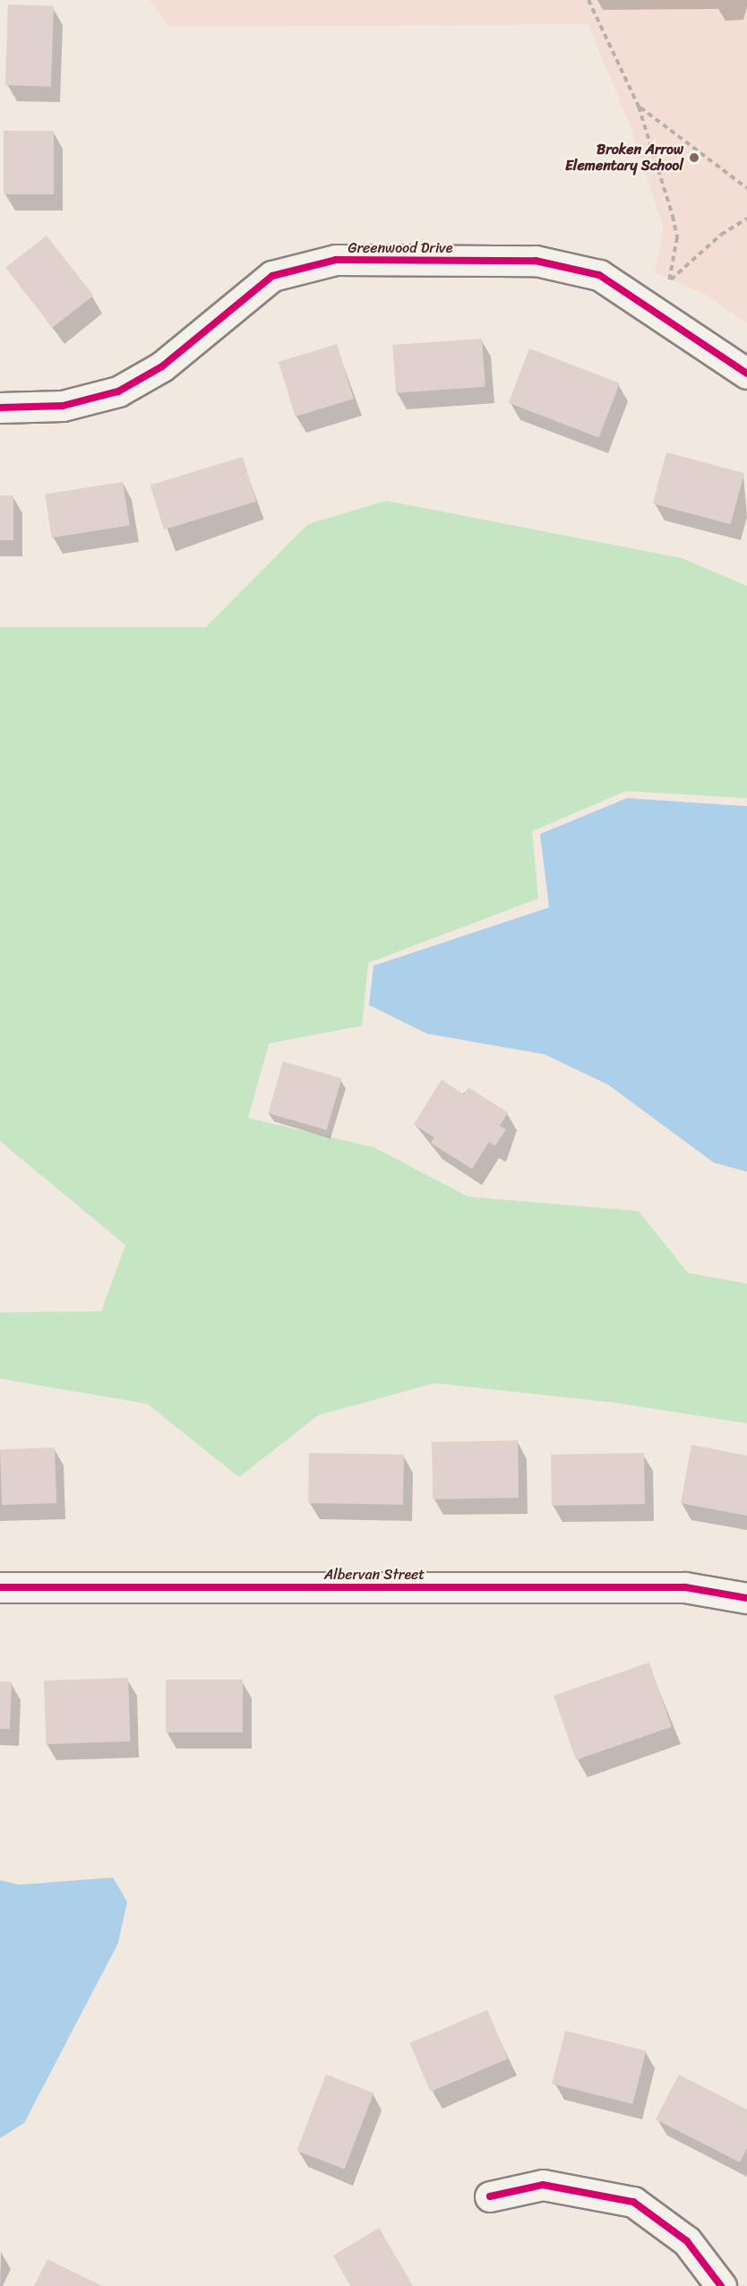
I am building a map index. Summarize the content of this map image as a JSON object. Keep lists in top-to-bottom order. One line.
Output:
{"streets":{"street":["Greenwood Drive","Albervan Street"]},"places":["Broken Arrow Elementary School"]}
